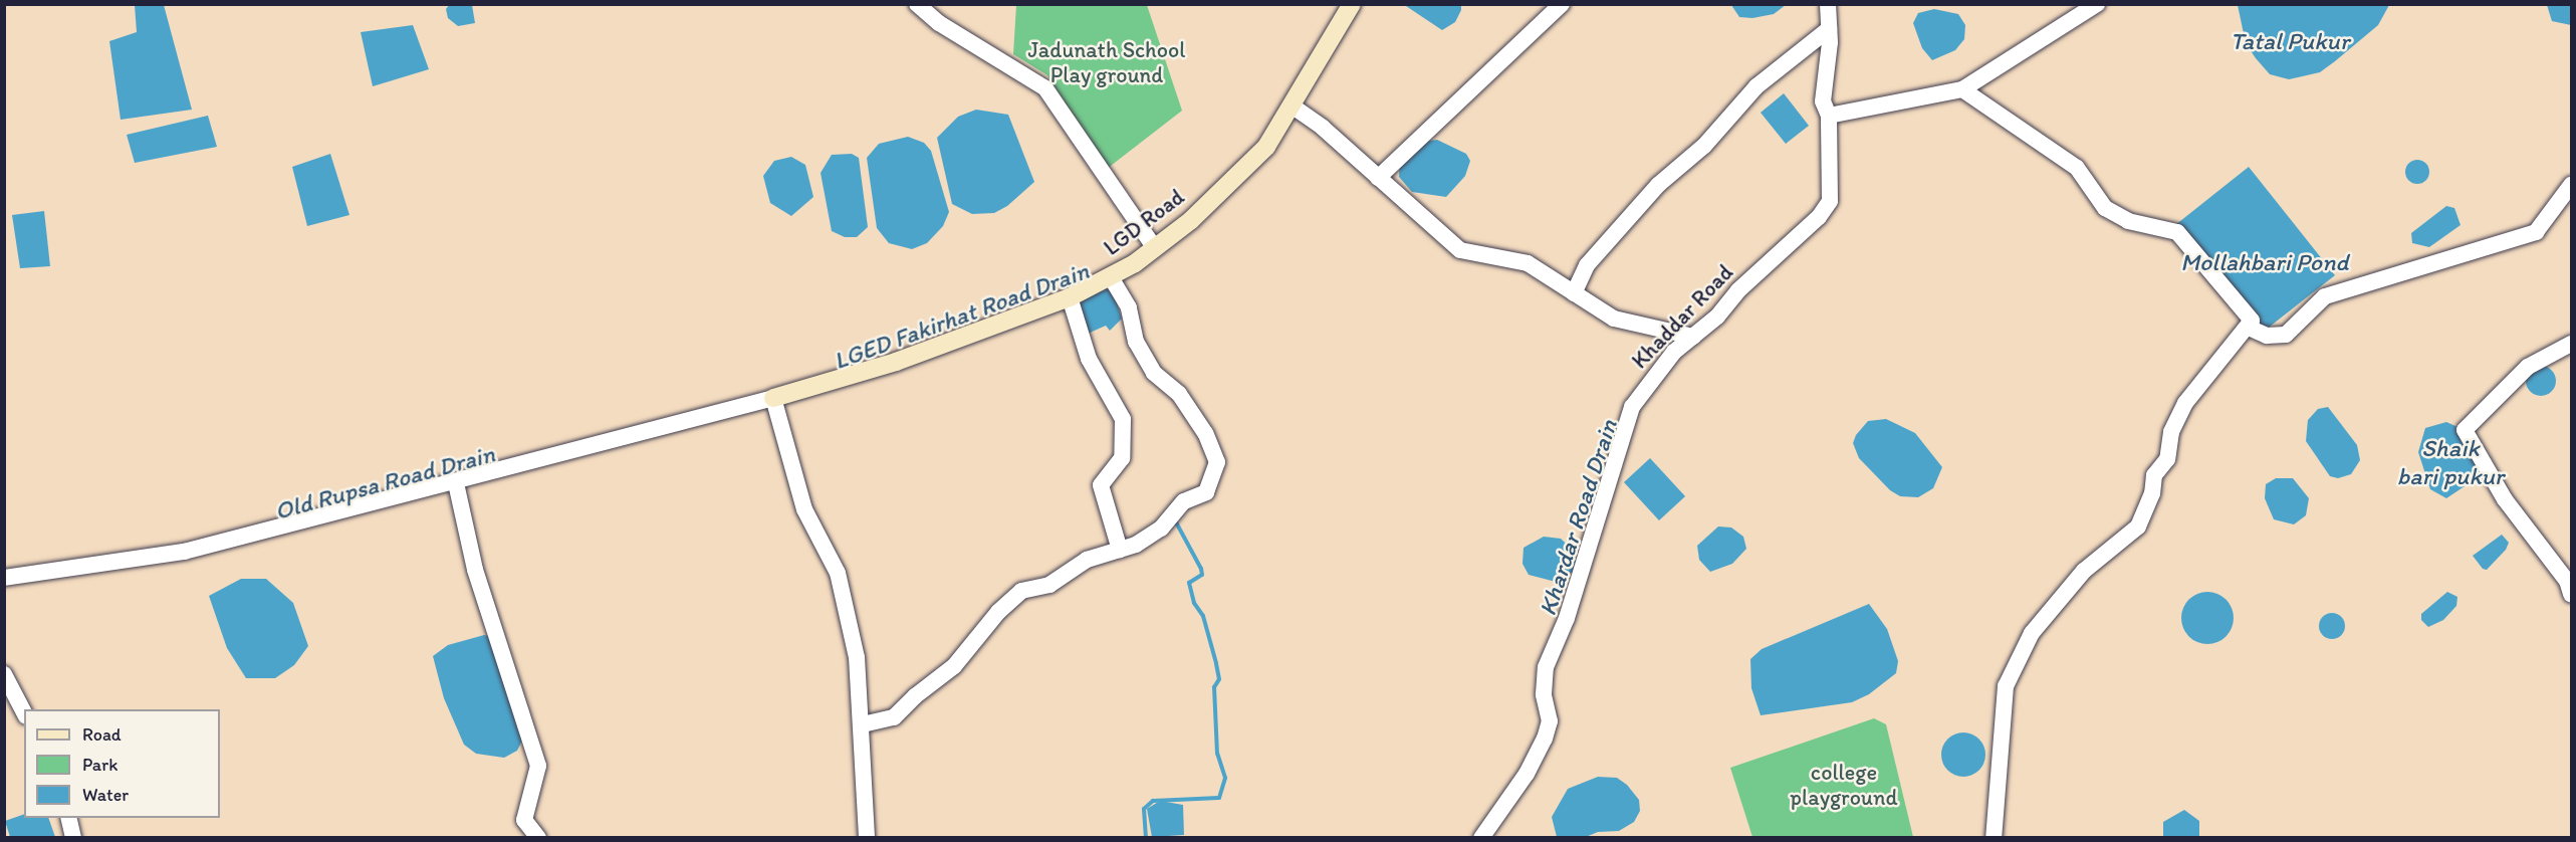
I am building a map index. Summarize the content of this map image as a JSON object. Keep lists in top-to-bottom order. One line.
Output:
{"streets":{"main road":["LGD Road"],"street":["Khaddar Road"]},"water":["Tatal Pukur","Mollahbari Pond","LGED Fakirhat Road Drain","Shaik bari pukur","Old Rupsa Road Drain","Khardar Road Drain"],"parks":["Jadunath School Play ground","college playground"],"legend":["Road","Park","Water"]}
